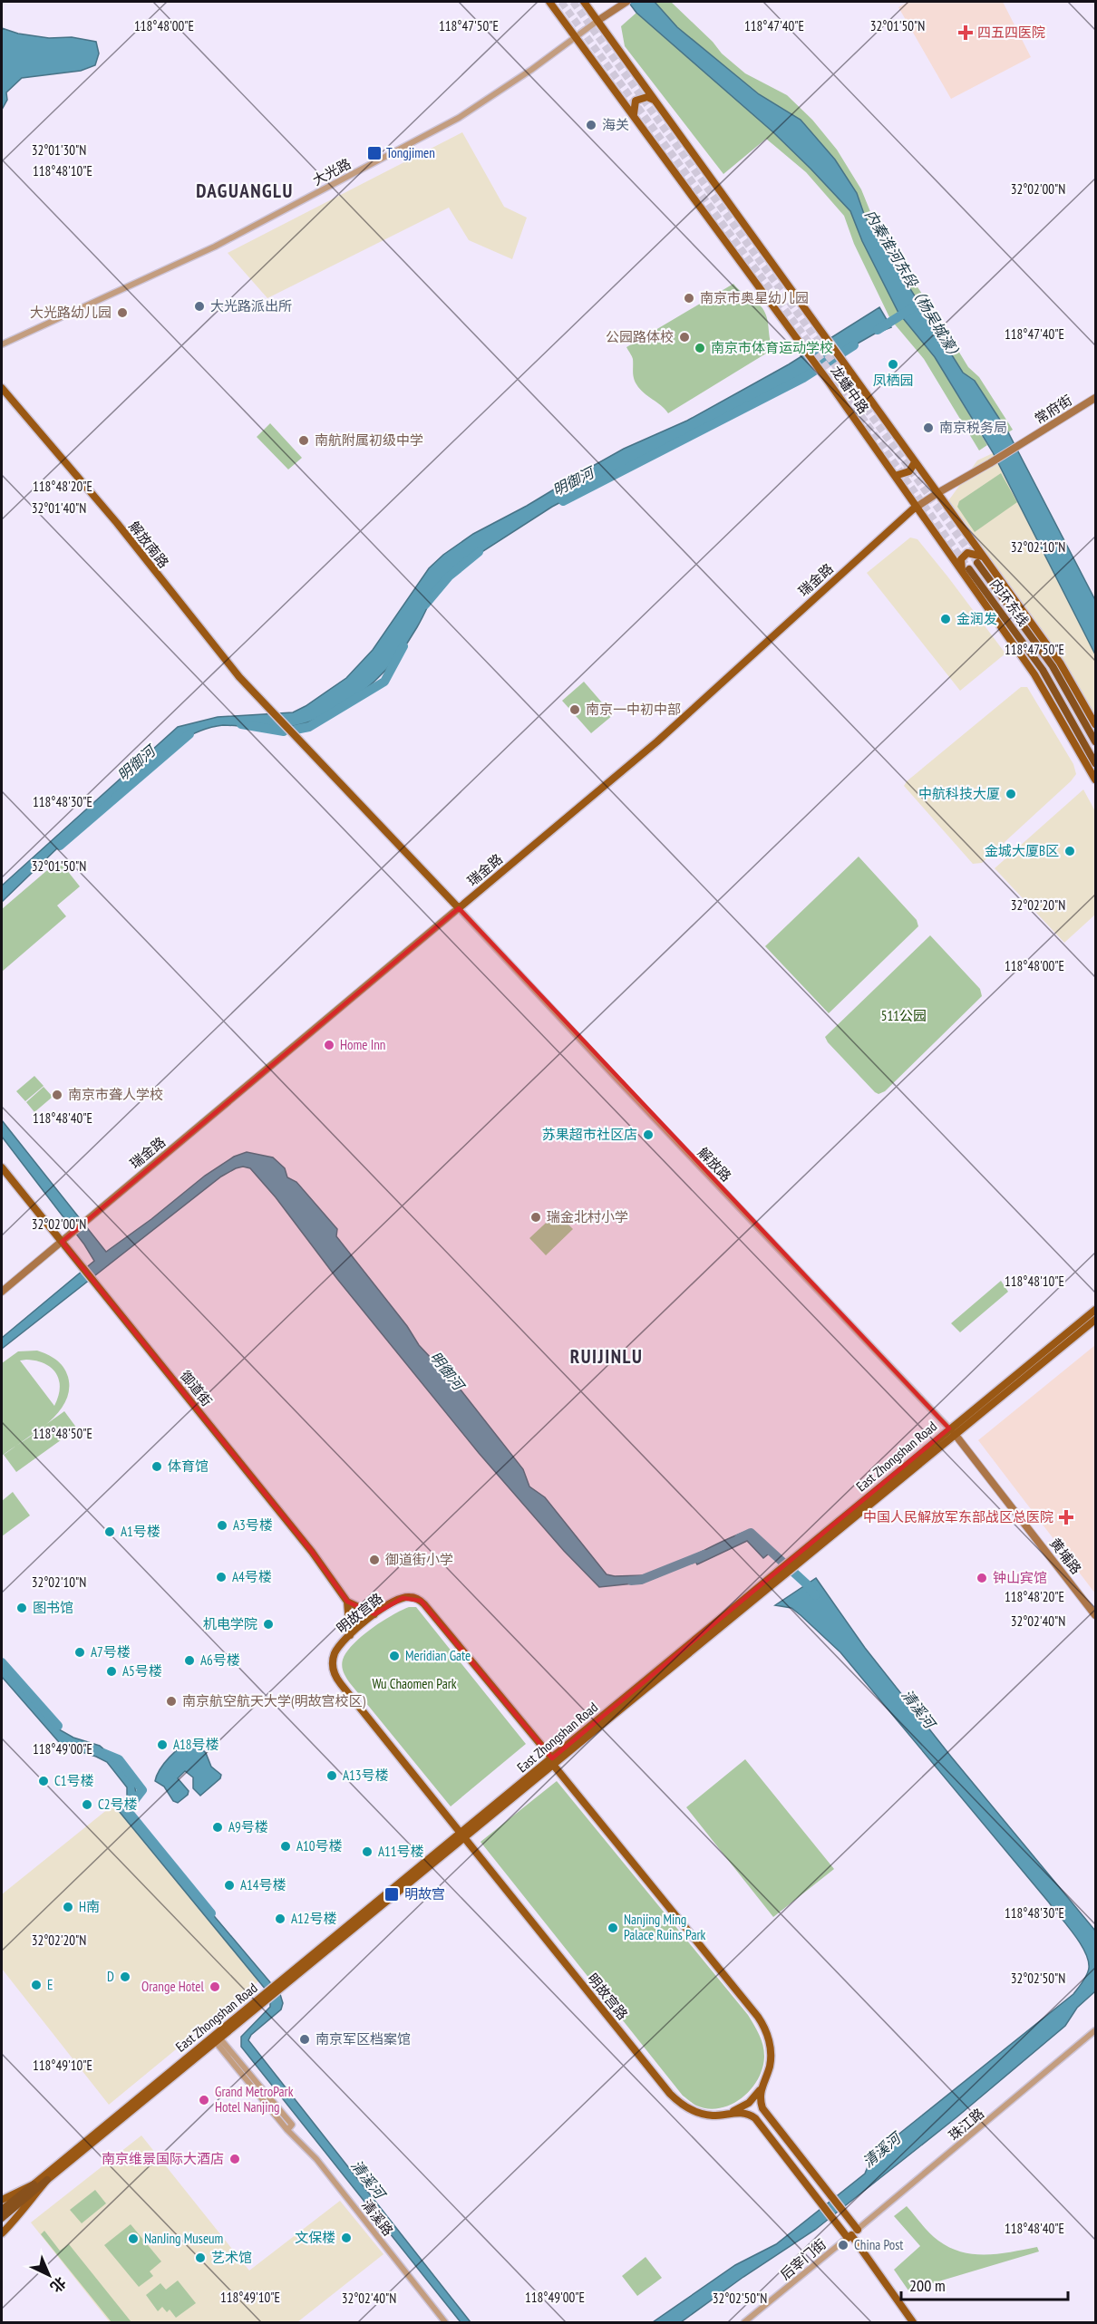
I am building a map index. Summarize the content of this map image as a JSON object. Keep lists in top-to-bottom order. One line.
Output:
{"streets":{"highway":["内环东线"],"main road":["龙蟠中路","常府街","瑞金路","御道街","East Zhongshan Road","黄埔路","明故宫路"],"street":["大光路","解放南路","解放路","珠江路","清溪路","后宰门街"]},"crossings":[["大光路","龙蟠中路"],["龙蟠中路","瑞金路"],["龙蟠中路","内环东线"],["常府街","瑞金路"],["瑞金路","解放路"],["瑞金路","御道街"],["解放路","East Zhongshan Road"],["解放路","黄埔路"],["East Zhongshan Road","黄埔路"],["East Zhongshan Road","明故宫路"],["East Zhongshan Road","清溪路"],["明故宫路","珠江路"],["明故宫路","后宰门街"],["珠江路","后宰门街"]],"districts":["DAGUANGLU","RUIJINLU"],"water":["内秦淮河东段（杨吴城濠）","明御河","清溪河"],"parks":["511公园","Wu Chaomen Park"],"places":{"health":["四五四医院","中国人民解放军东部战区总医院"],"other":["海关","南京市奥星幼儿园","大光路派出所","大光路幼儿园","公园路体校","南京市体育运动学校","凤栖园","南京税务局","南航附属初级中学","金润发","南京一中初中部","中航科技大厦","金城大厦B区","Home Inn","南京市聋人学校","苏果超市社区店","瑞金北村小学","体育馆","A3号楼","A1号楼","御道街小学","A4号楼","钟山宾馆","图书馆","机电学院","A7号楼","Meridian Gate","A6号楼","A5号楼","南京航空航天大学(明故宫校区)","A18号楼","A13号楼","C1号楼","C2号楼","A9号楼","A10号楼","A11号楼","A14号楼","H南","A12号楼","Nanjing Ming Palace Ruins Park","D","E","Orange Hotel","南京军区档案馆","Grand MetroPark Hotel Nanjing","南京维景国际大酒店","文保楼","NanJing Museum","China Post","艺术馆"],"transit":["Tongjimen","明故宫"]},"scale_bar":"200 m","north":"bottom right","coordinates":["32°01'50\"N","118°48'00\"E","118°47'50\"E","118°47'40\"E","32°01'30\"N","118°48'10\"E","32°02'00\"N","118°48'20\"E","32°01'40\"N","32°02'10\"N","118°48'30\"E","32°02'20\"N","118°48'40\"E","118°48'50\"E","32°02'40\"N","118°49'00\"E","32°02'50\"N","118°49'10\"E"]}
